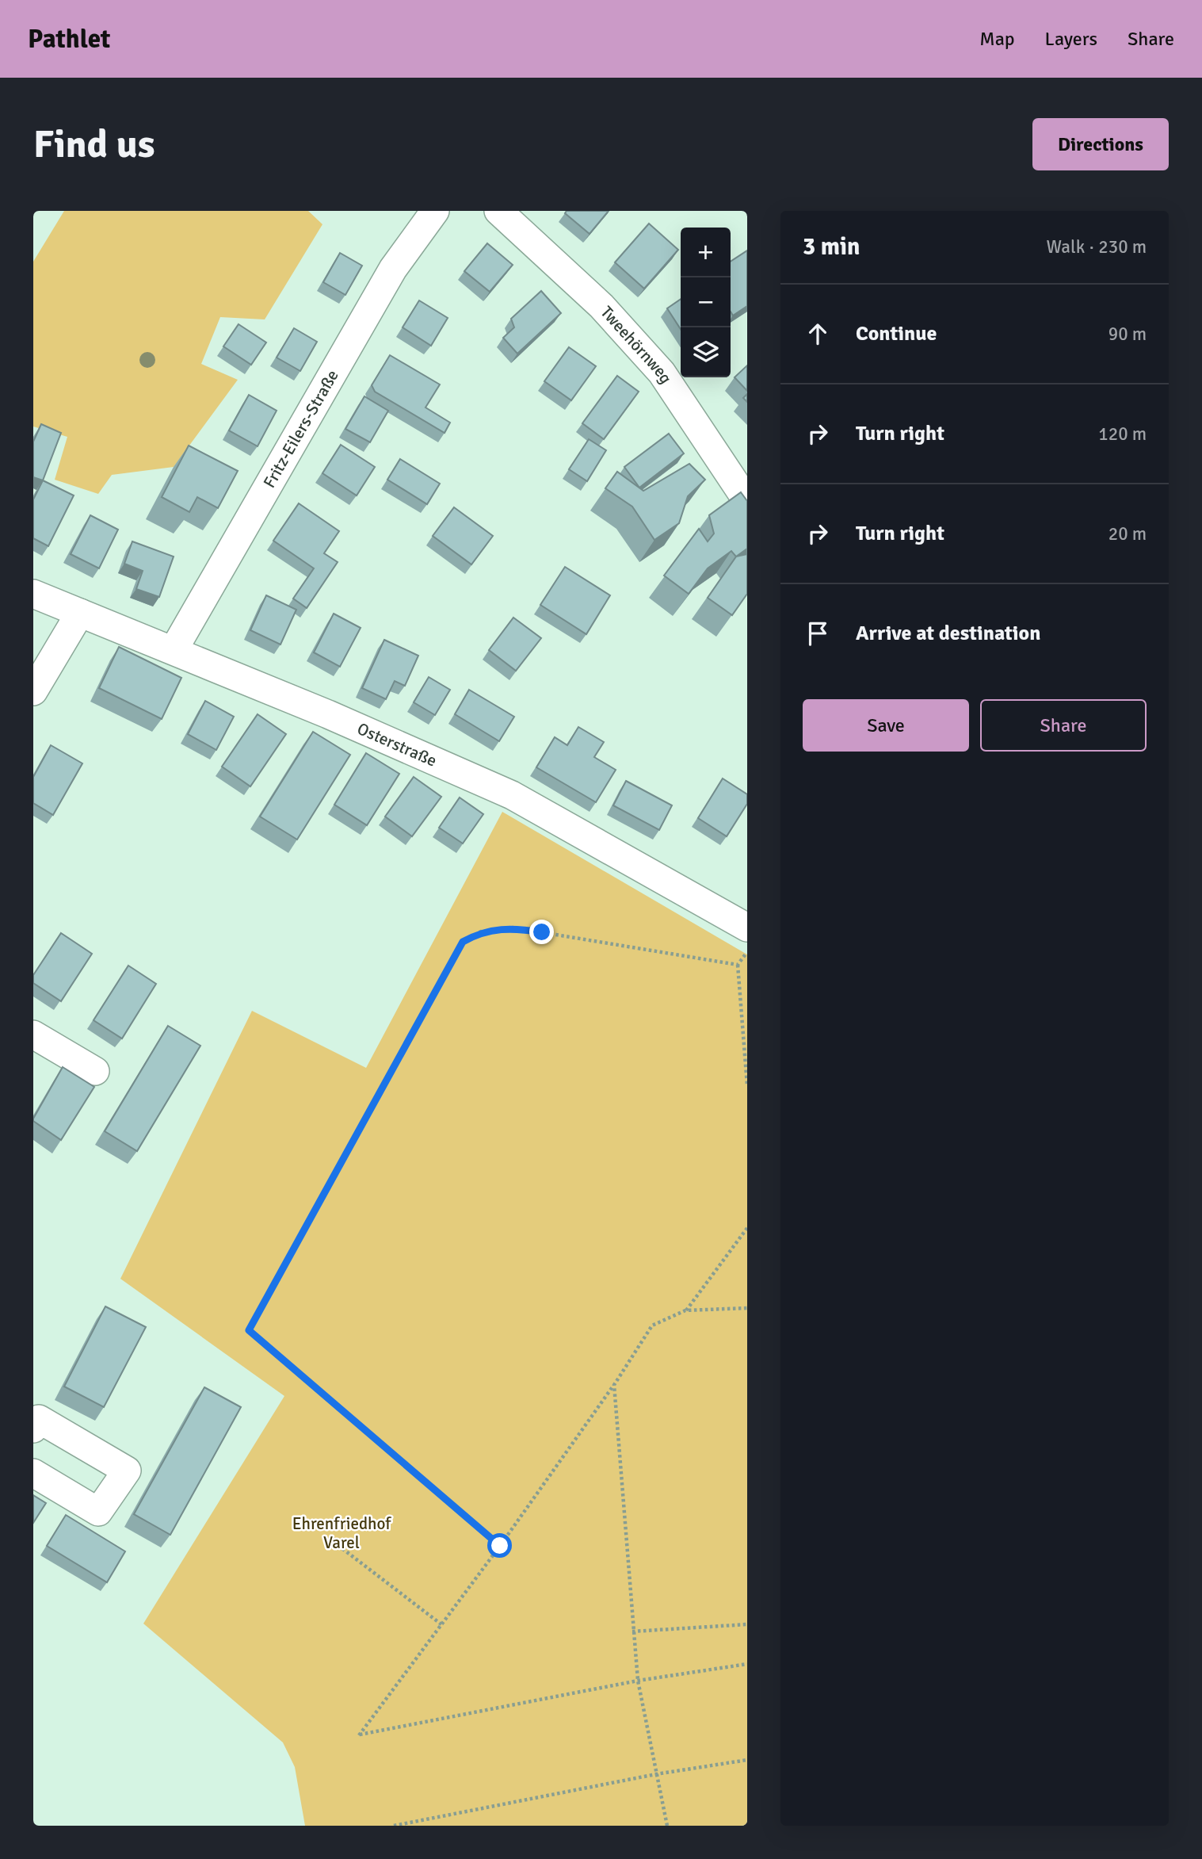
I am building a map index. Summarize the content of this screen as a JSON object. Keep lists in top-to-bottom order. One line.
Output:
{"streets":{"street":["Tweehörnweg","Fritz-Eilers-Straße","Osterstraße"]},"crossings":[["Fritz-Eilers-Straße","Osterstraße"]],"parks":["Ehrenfriedhof Varel"],"page":{"header":"Pathlet","nav":["Map","Layers","Share"],"buttons":["Directions",["Save","Share"]],"title":"Find us","heading":["3 min","Walk · 230 m"],"map_buttons":["+","−"],"list":[["Continue","90 m"],["Turn right","120 m"],["Turn right","20 m"],"Arrive at destination"]}}
